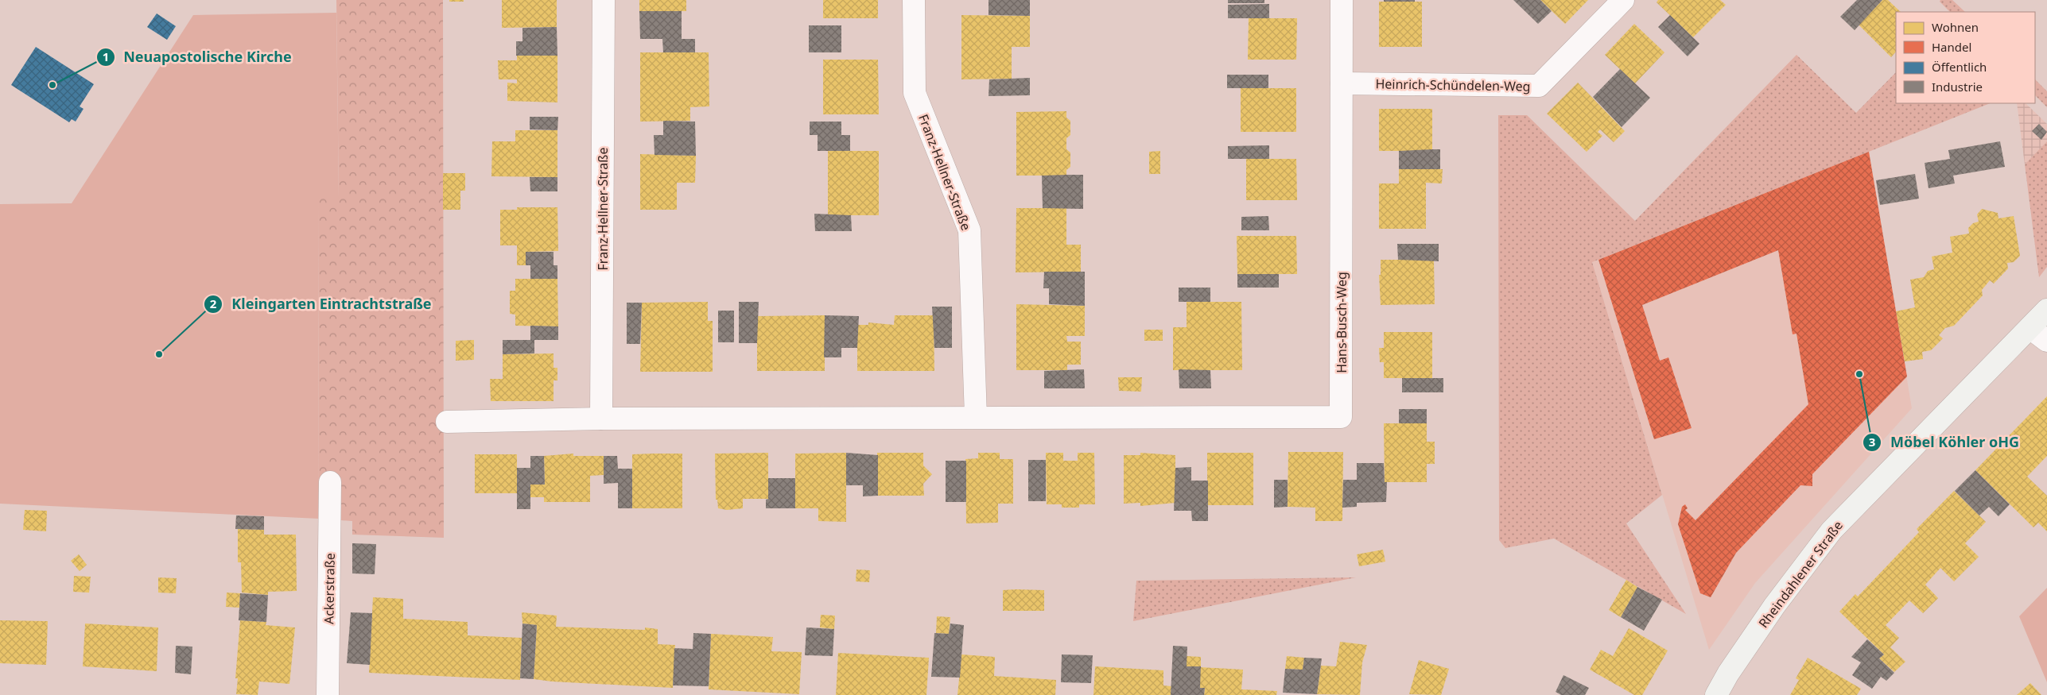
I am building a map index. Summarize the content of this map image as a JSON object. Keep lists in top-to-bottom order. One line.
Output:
{"streets":{"main road":["Rheindahlener Straße"],"street":["Heinrich-Schündelen-Weg","Franz-Hellner-Straße","Hans-Busch-Weg","Ackerstraße"]},"crossings":[["Heinrich-Schündelen-Weg","Hans-Busch-Weg"],["Franz-Hellner-Straße","Hans-Busch-Weg"]],"places":["Neuapostolische Kirche","Kleingarten Eintrachtstraße","Möbel Köhler oHG"],"legend":["Wohnen","Handel","Öffentlich","Industrie"]}
